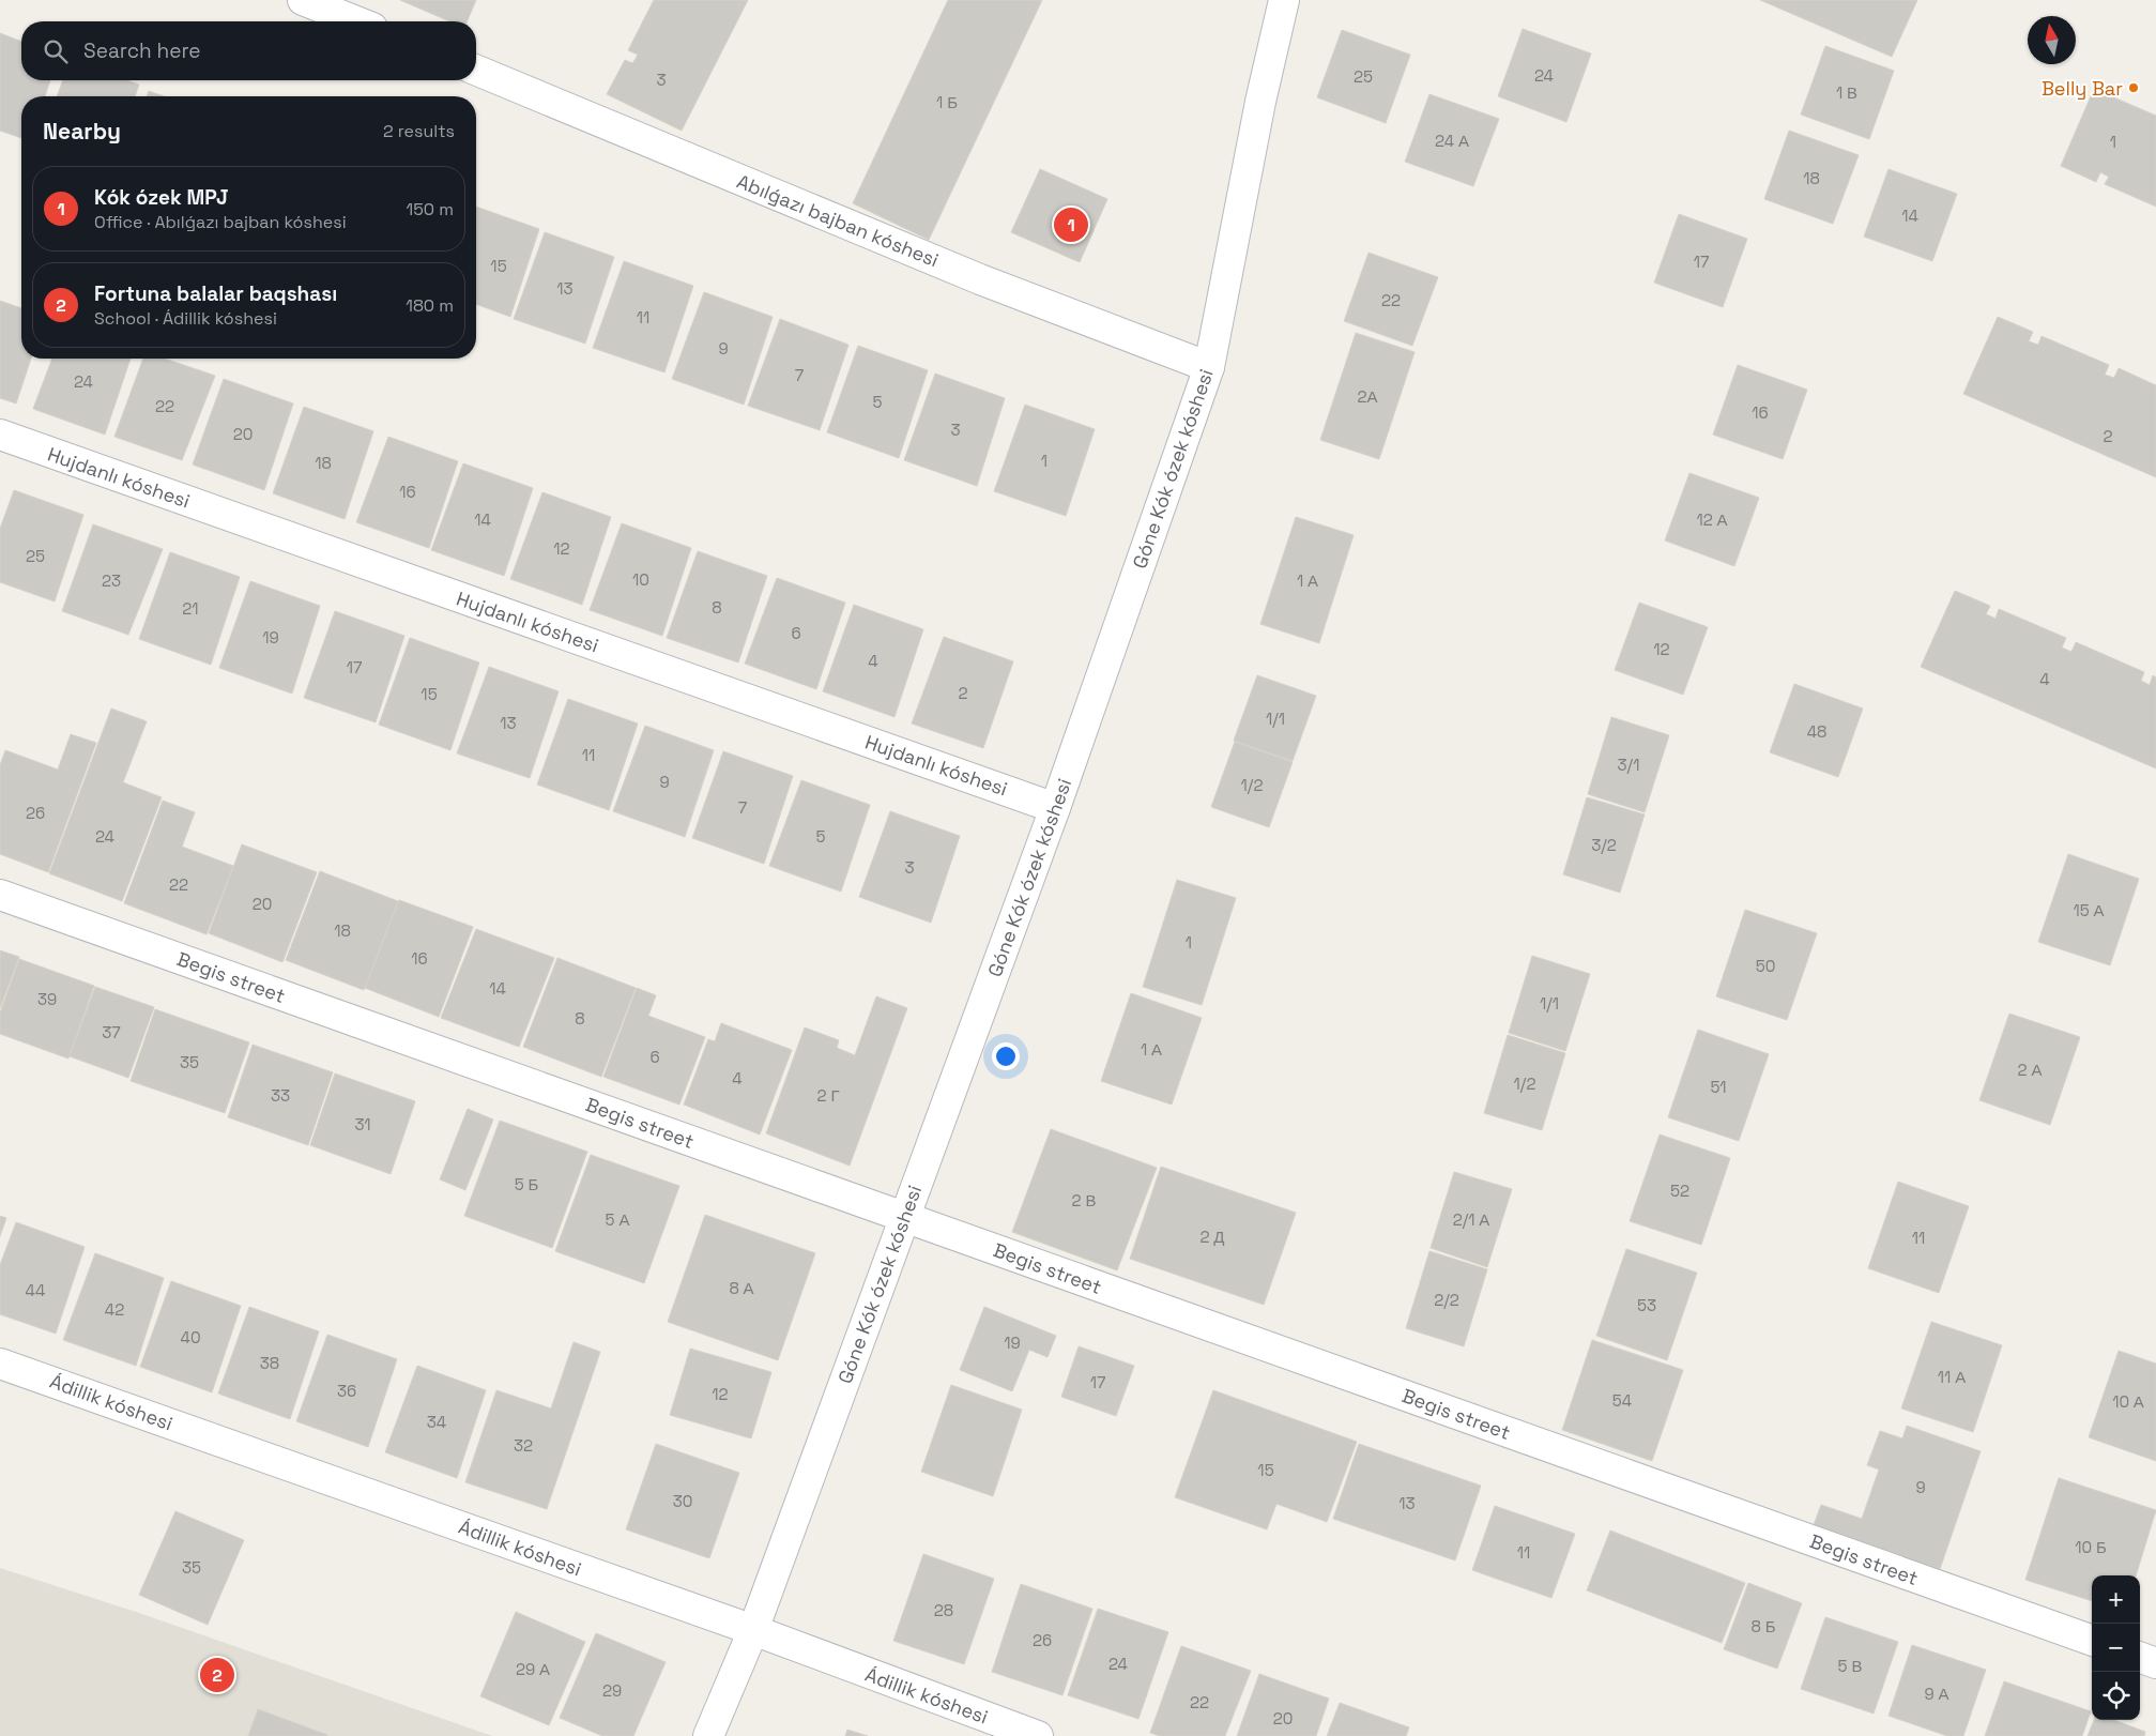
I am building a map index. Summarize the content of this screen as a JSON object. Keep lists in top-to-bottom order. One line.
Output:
{"streets":{"street":["Abılǵazı bajban kóshesi","Góne Kók ózek kóshesi","Hujdanlı kóshesi","Begis street","Ádillik kóshesi"]},"crossings":[["Abılǵazı bajban kóshesi","Góne Kók ózek kóshesi"],["Góne Kók ózek kóshesi","Hujdanlı kóshesi"],["Góne Kók ózek kóshesi","Begis street"],["Góne Kók ózek kóshesi","Ádillik kóshesi"]],"places":["Belly Bar"],"house_numbers":["24","25","3","1 В","1 Б","24 А","1","18","14","17","15","13","22","11","9","7","24","2А","5","22","16","3","20","2","1","18","16","14","12 А","12","25","10","23","1 А","8","21","6","19","12","4","17","4","2","15","1/1","13","48","11","3/1","9","1/2","7","26","24","5","3/2","3","22","20","15 А","18","1","16","50","14","39","1/1","8","37","1 А","6","35","2 А","4","1/2","51","33","2 Г","31","5 Б","52","2 В","5 А","2/1 А","2 Д","11","8 А","44","2/2","53","42","40","19","38","11 А","17","36","12","54","10 А","34","32","15","9","30","13","10 Б","11","35","28","8 Б","26","24","5 В","29 А","29","9 А","22","20"],"north":"top","page":{"search":"Search here","heading":["Nearby","2 results"],"list":[{"mark":"1","name":"Kók ózek MPJ","note":"Office · Abılǵazı bajban kóshesi","value":"150 m"},{"mark":"2","name":"Fortuna balalar baqshası","note":"School · Ádillik kóshesi","value":"180 m"}],"pins":["1","2"],"map_buttons":["+","−"]}}
